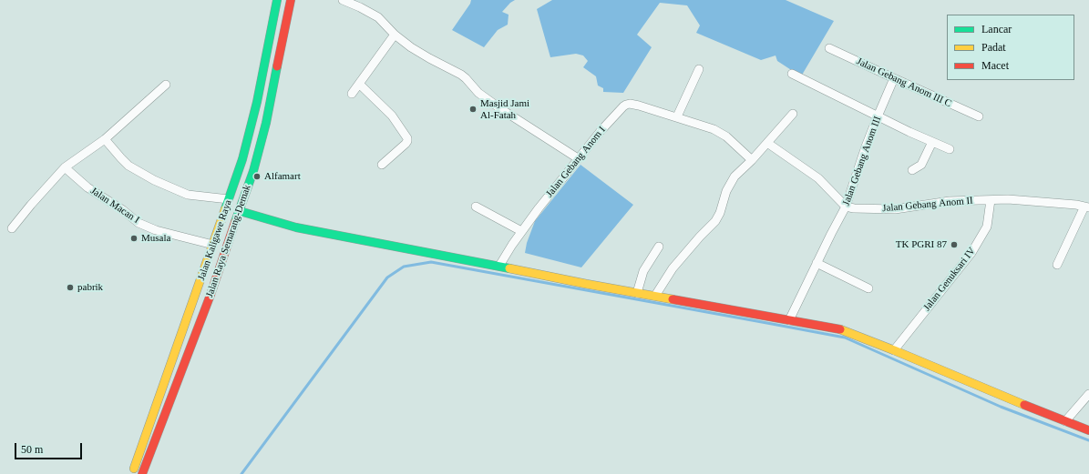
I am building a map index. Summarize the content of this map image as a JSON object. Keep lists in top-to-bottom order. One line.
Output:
{"streets":{"main road":["Jalan Kaligawe Raya","Jalan Raya Semarang-Demak"],"street":["Jalan Gebang Anom III C","Jalan Gebang Anom III","Jalan Gebang Anom I","Jalan Gebang Anom II","Jalan Macan I","Jalan Genuksari IV"]},"crossings":[["Jalan Gebang Anom III C","Jalan Gebang Anom III"],["Jalan Gebang Anom III","Jalan Gebang Anom II"],["Jalan Gebang Anom II","Jalan Genuksari IV"],["Jalan Macan I","Jalan Kaligawe Raya"]],"places":["Masjid Jami Al-Fatah","Alfamart","Musala","TK PGRI 87","pabrik"],"legend":["Lancar","Padat","Macet"],"scale_bar":"50 m"}
